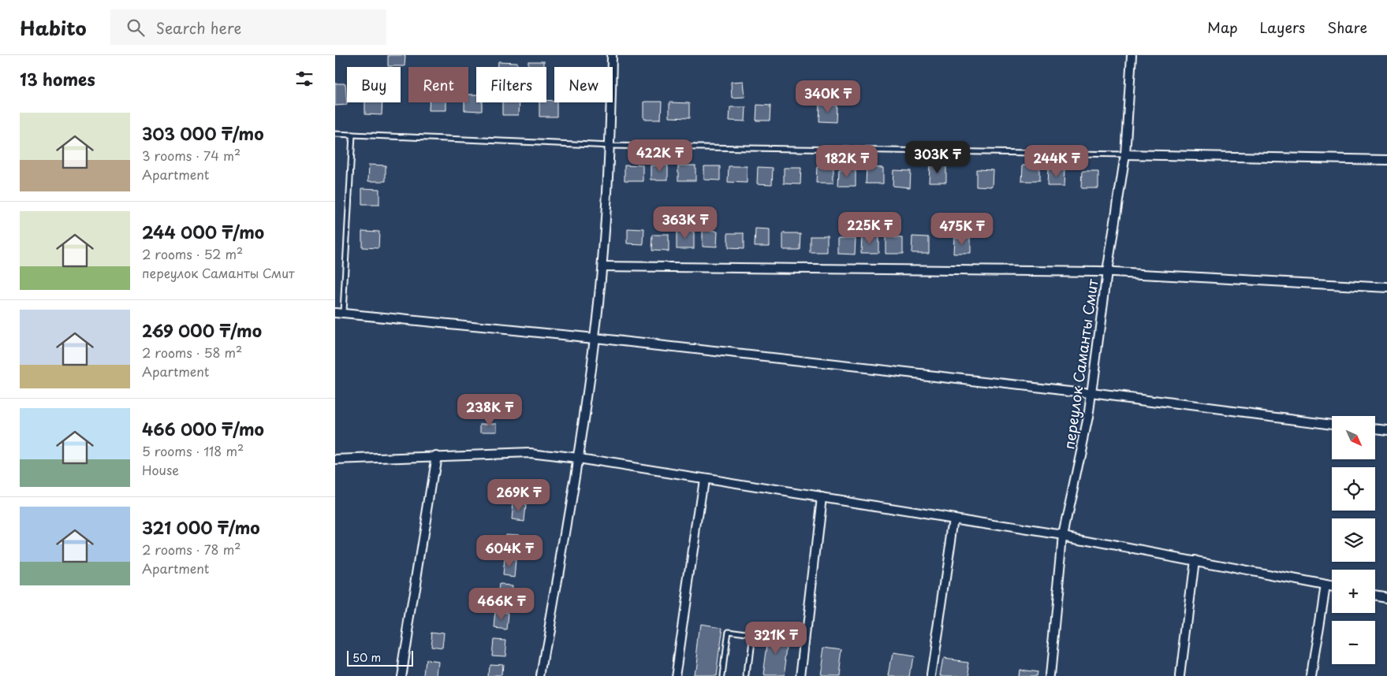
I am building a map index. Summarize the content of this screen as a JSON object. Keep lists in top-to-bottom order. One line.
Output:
{"streets":{"street":["переулок Саманты Смит"]},"scale_bar":"50 m","north":"bottom right","page":{"header":"Habito","search":"Search here","nav":["Map","Layers","Share"],"heading":"13 homes","chip":["Buy","Rent","Filters","New"],"price":["340K ₸","422K ₸","303K ₸","182K ₸","244K ₸","363K ₸","225K ₸","475K ₸","238K ₸","269K ₸","604K ₸","466K ₸","321K ₸"],"list":[{"name":"303 000 ₸/mo","note":"3 rooms · 74 m² · Apartment"},{"name":"244 000 ₸/mo","note":"2 rooms · 52 m² · переулок Саманты Смит"},{"name":"269 000 ₸/mo","note":"2 rooms · 58 m² · Apartment"},{"name":"466 000 ₸/mo","note":"5 rooms · 118 m² · House"},{"name":"321 000 ₸/mo","note":"2 rooms · 78 m² · Apartment"}],"map_buttons":["+","−"],"scale":"50 m"}}
